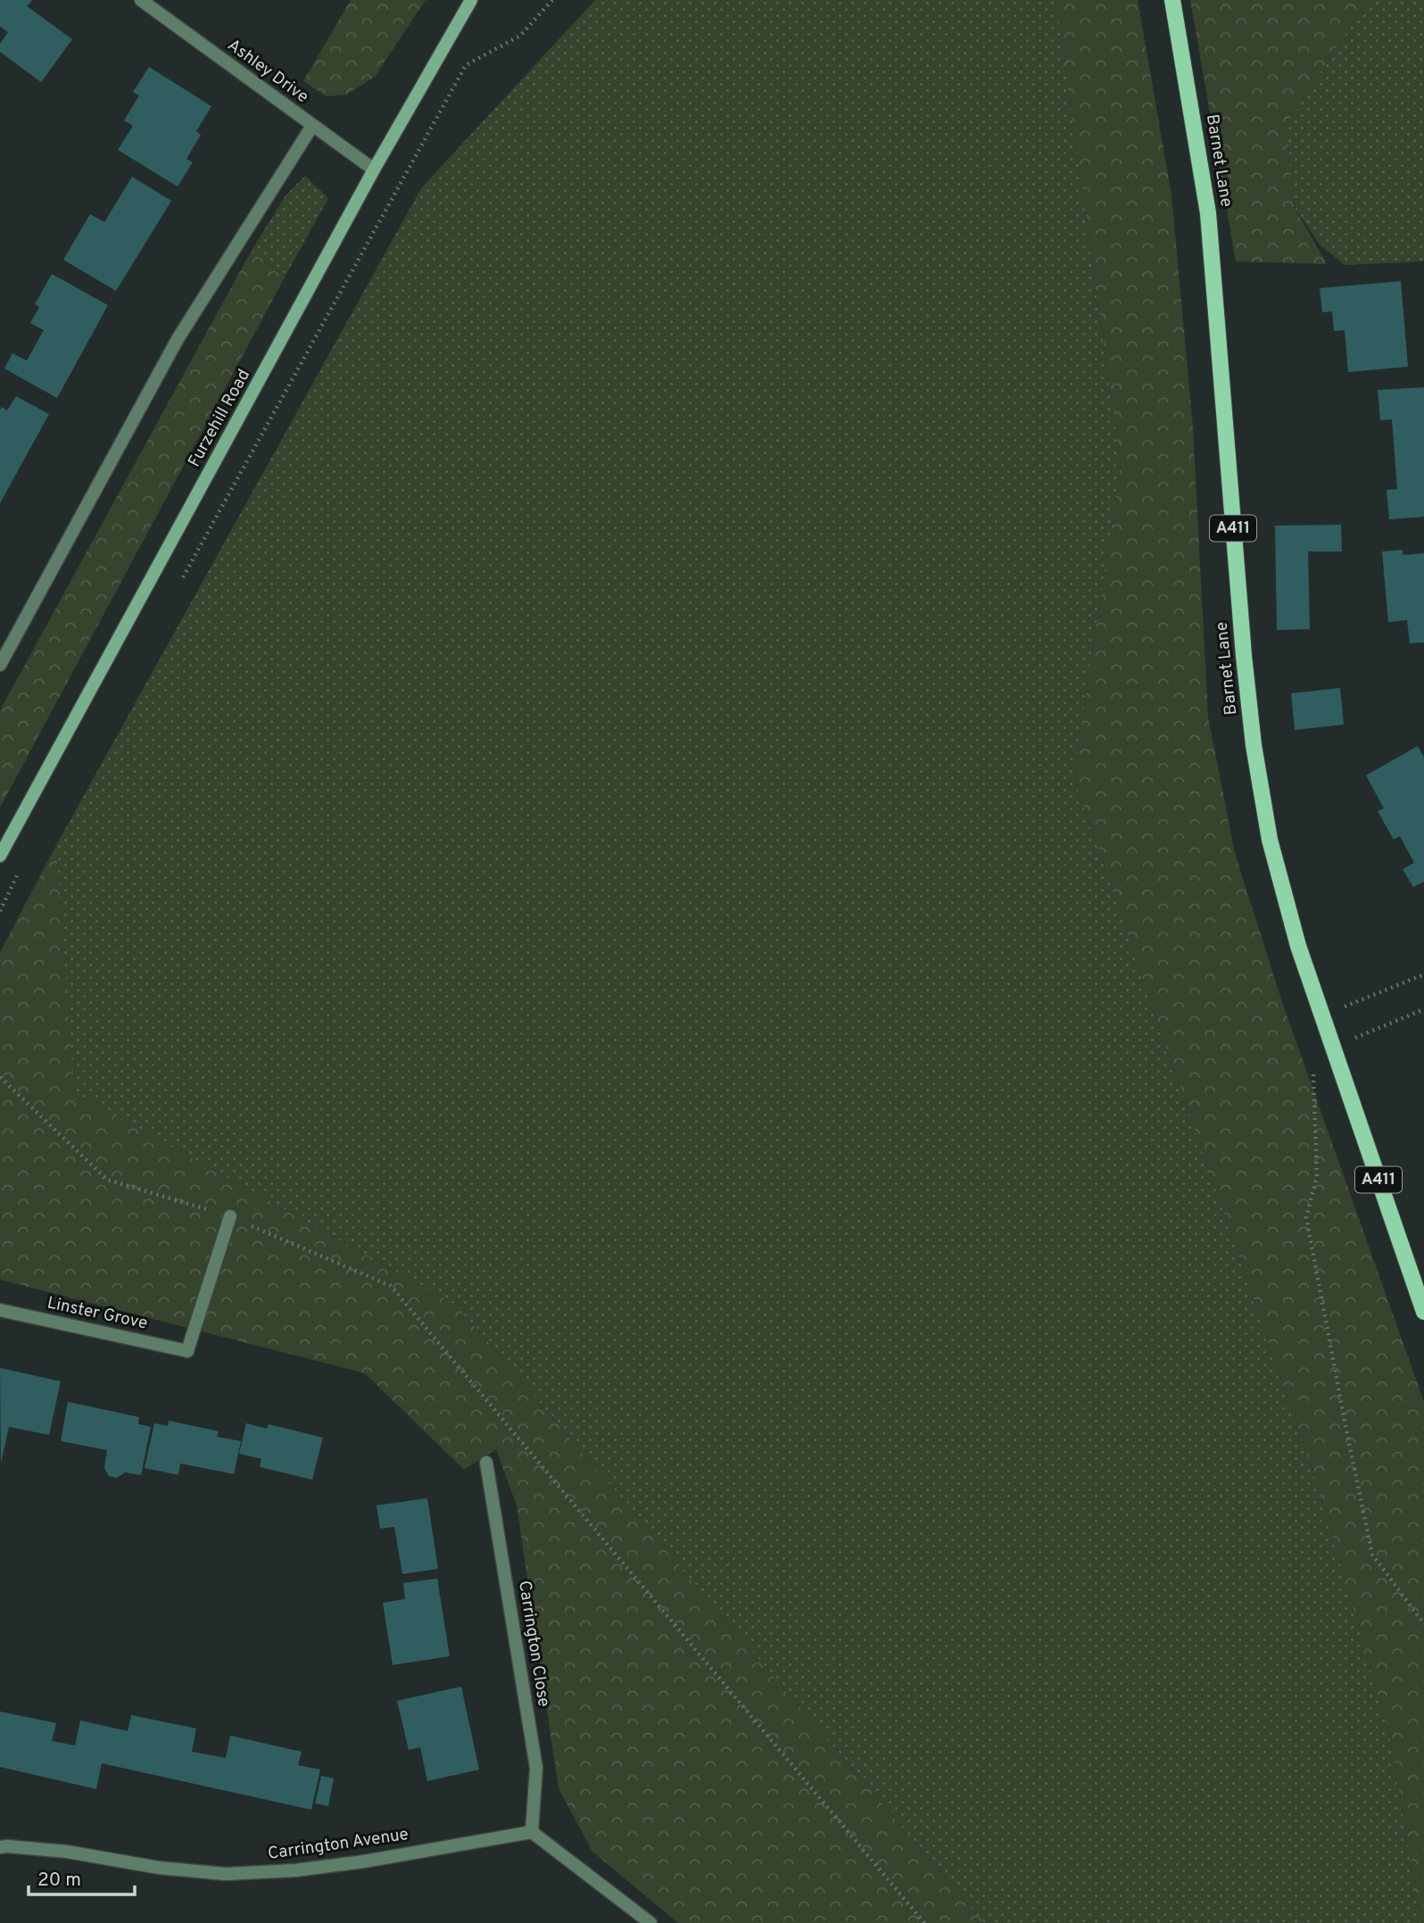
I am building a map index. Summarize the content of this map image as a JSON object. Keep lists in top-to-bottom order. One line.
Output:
{"streets":{"main road":["Barnet Lane","A411"],"street":["Ashley Drive","Furzehill Road","Linster Grove","Carrington Close","Carrington Avenue"]},"crossings":[["Ashley Drive","Furzehill Road"],["Carrington Close","Carrington Avenue"]],"scale_bar":"20 m"}
